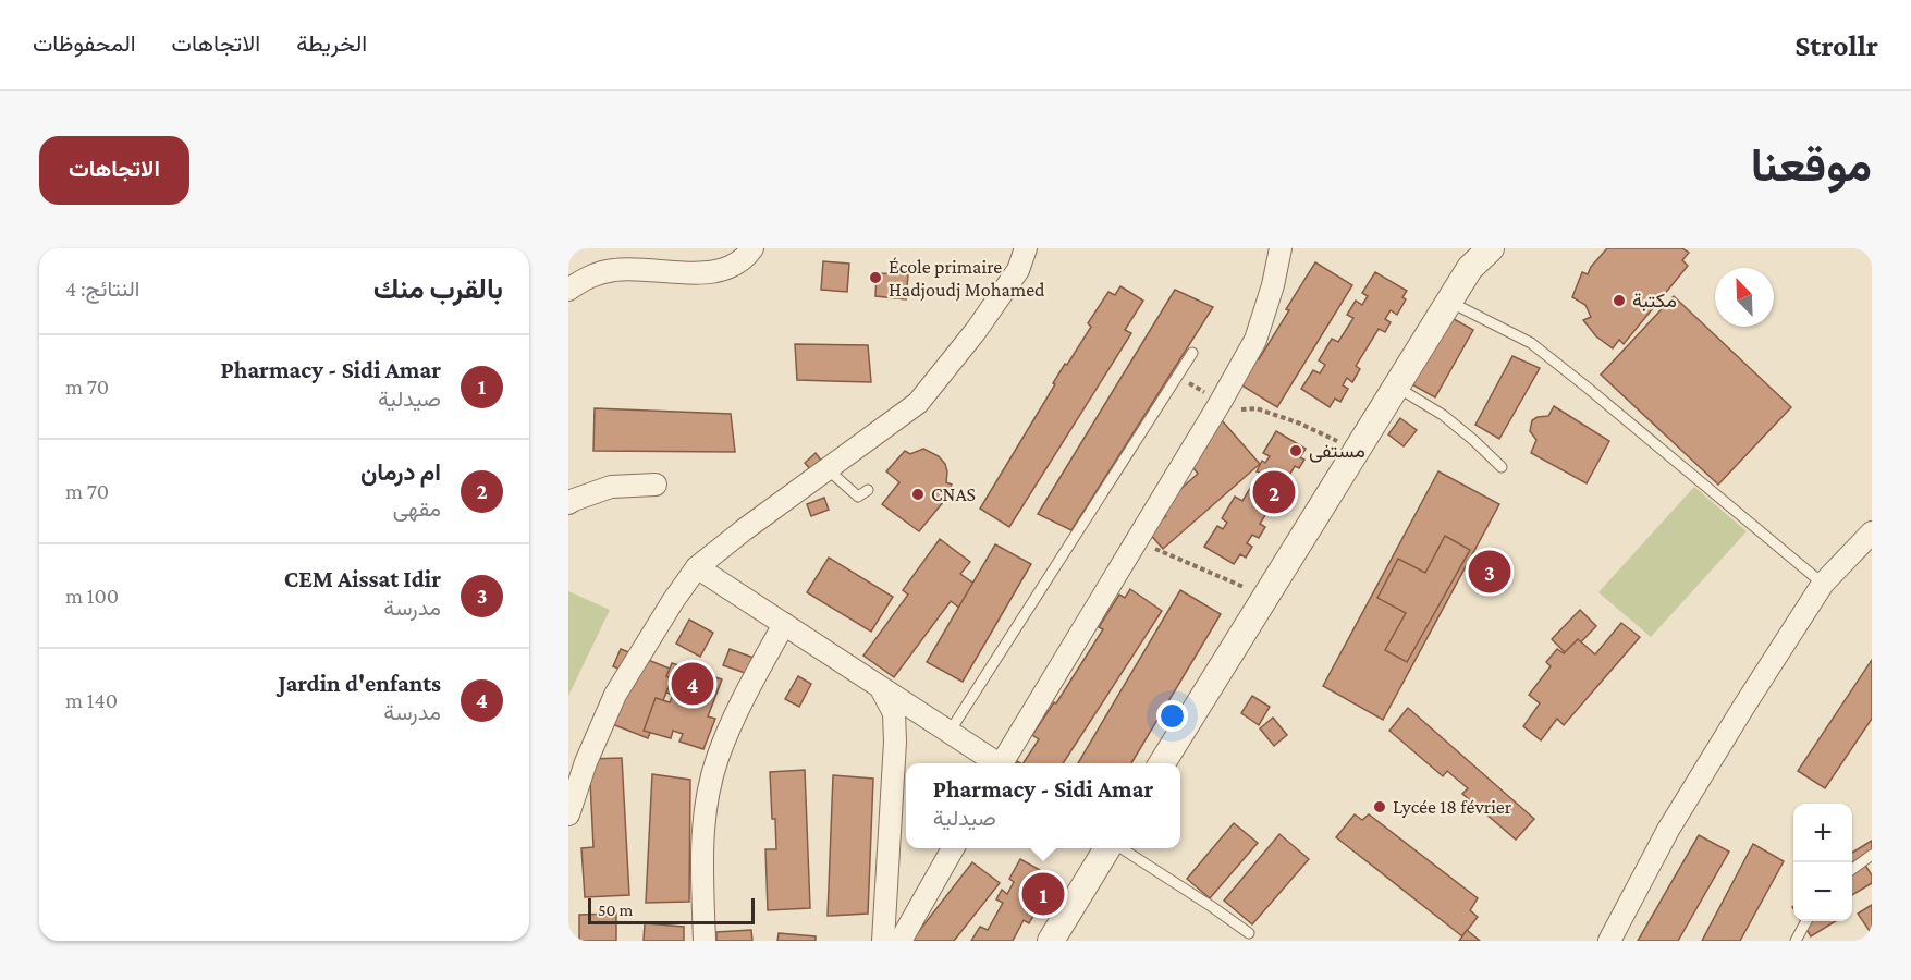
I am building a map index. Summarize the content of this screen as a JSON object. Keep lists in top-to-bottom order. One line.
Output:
{"places":["École primaire Hadjoudj Mohamed","مكتبة","مستفى","CNAS","Lycée 18 février"],"scale_bar":"50 m","north":"top left","page":{"header":"Strollr","nav":["الخريطة","الاتجاهات","المحفوظات"],"title":"موقعنا","buttons":"الاتجاهات","heading":["بالقرب منك","النتائج: 4"],"list":[{"mark":"1","name":"Pharmacy - Sidi Amar","note":"صيدلية","value":"70 m"},{"mark":"2","name":"ام درمان","note":"مقهى","value":"70 m"},{"mark":"3","name":"CEM Aissat Idir","note":"مدرسة","value":"100 m"},{"mark":"4","name":"Jardin d'enfants","note":"مدرسة","value":"140 m"}],"pins":["2","3","4","1"],"popup":["Pharmacy - Sidi Amar","صيدلية"],"map_buttons":["+","−"],"scale":"50 m"}}
